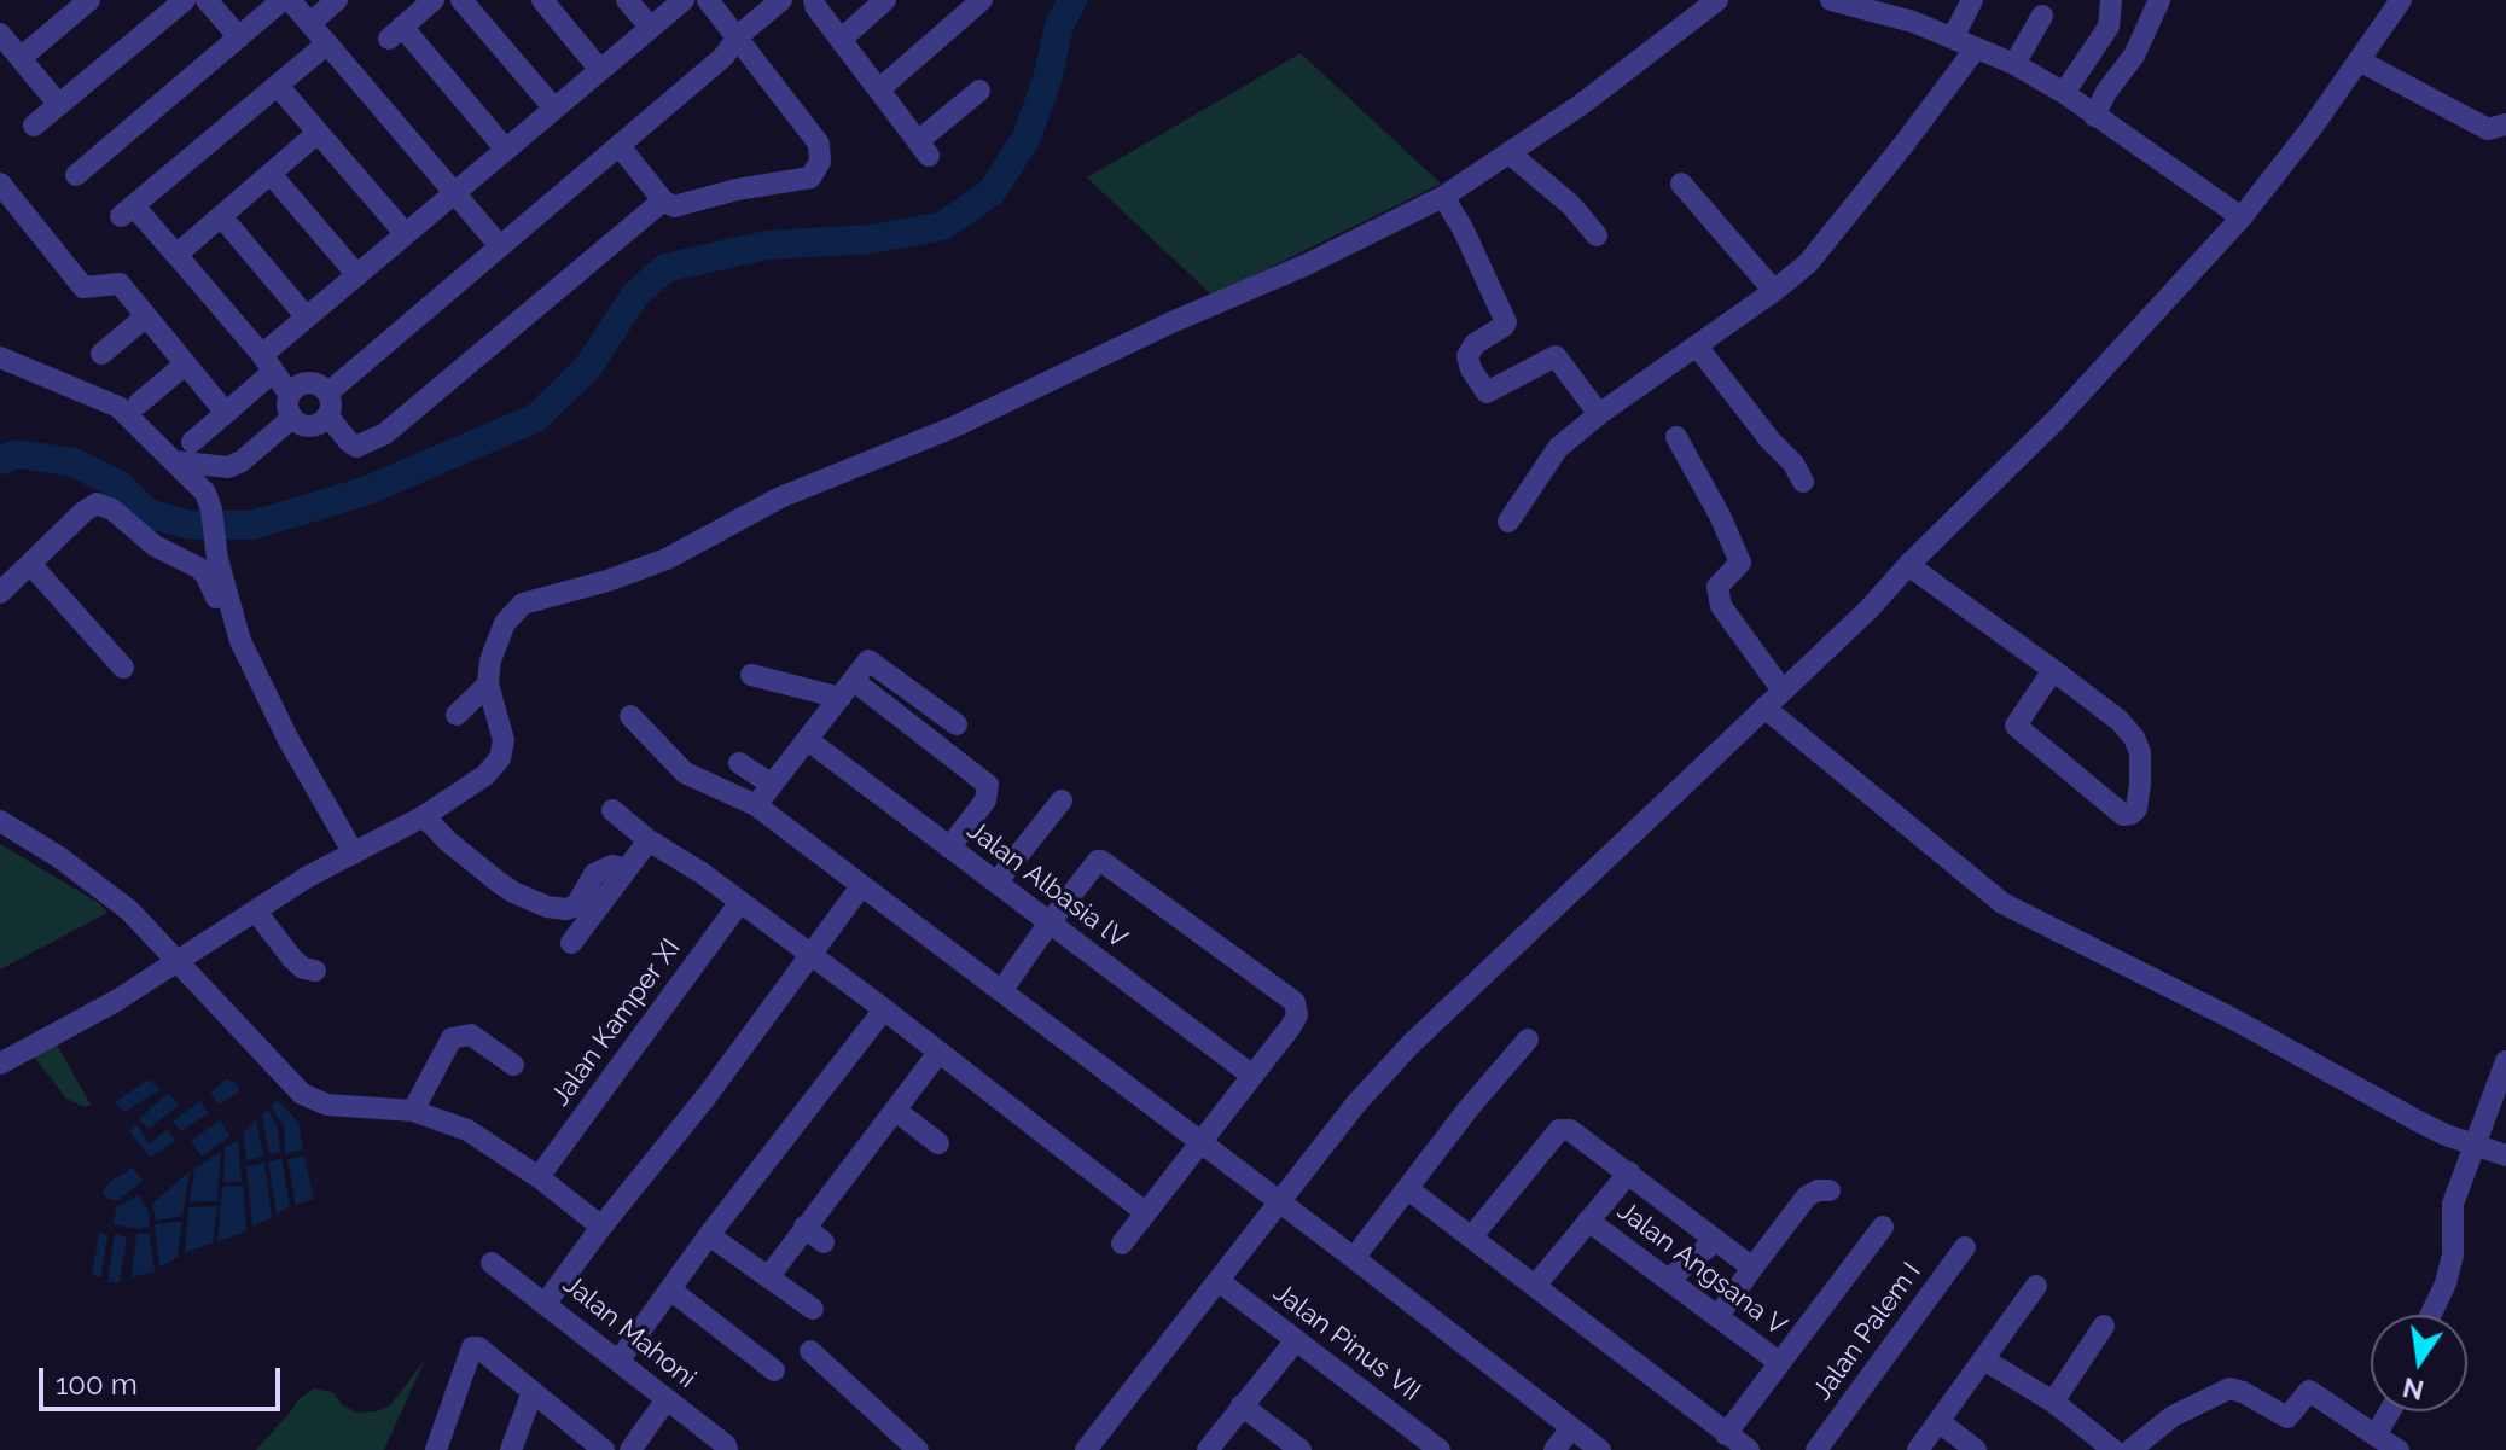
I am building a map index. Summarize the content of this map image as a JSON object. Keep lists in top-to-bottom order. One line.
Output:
{"streets":{"street":["Jalan Albasia lV","Jalan Kamper XI","Jalan Angsana V","Jalan Mahoni","Jalan Palem I","Jalan Pinus VII"]},"scale_bar":"100 m","north":"bottom"}
